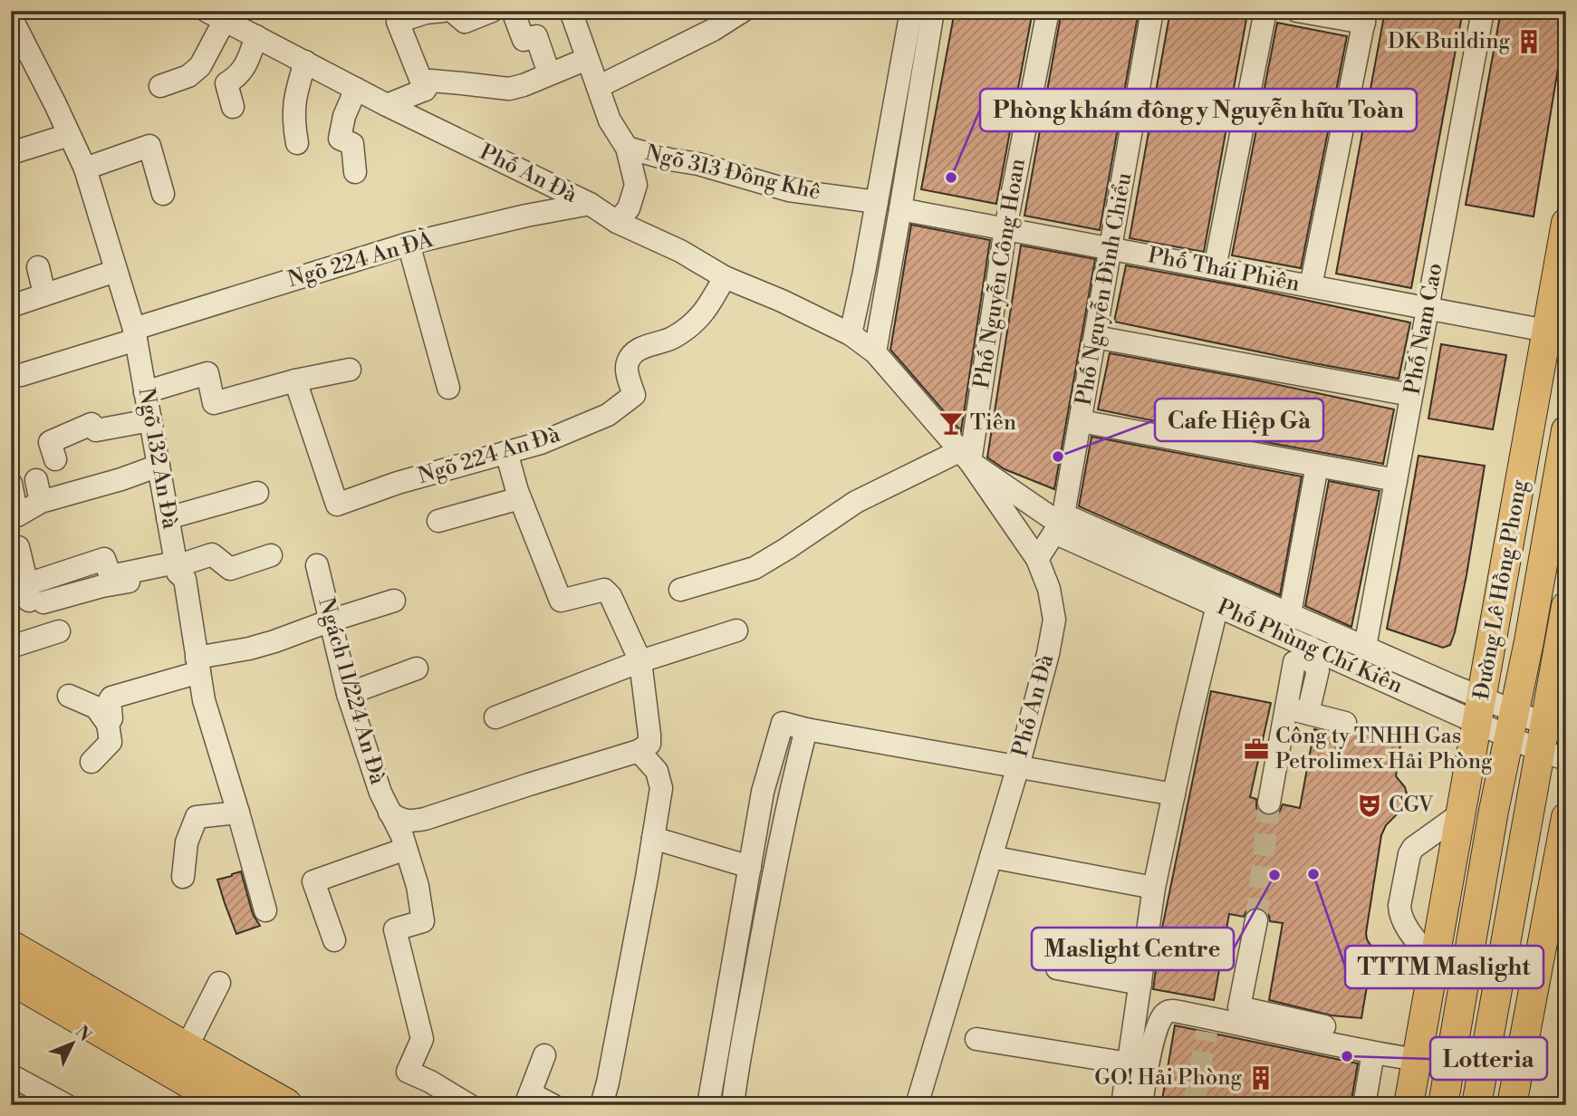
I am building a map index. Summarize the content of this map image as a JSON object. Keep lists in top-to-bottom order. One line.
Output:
{"streets":{"main road":["Đường Lê Hồng Phong"],"street":["Ngõ 313 Đông Khê","Phố An Đà","Ngõ 224 An ĐÀ","Phố Thái Phiên","Phố Nguyễn Công Hoan","Phố Nguyễn Đình Chiểu","Phố Nam Cao","Ngõ 224 An Đà","Ngõ 132 An Đà","Phố Phùng Chí Kiên","Ngách 11/224 An Đà"]},"crossings":[["Phố An Đà","Ngõ 224 An ĐÀ"],["Phố An Đà","Phố Nguyễn Công Hoan"],["Phố An Đà","Phố Nguyễn Đình Chiểu"],["Phố An Đà","Ngõ 224 An Đà"],["Ngõ 224 An ĐÀ","Ngõ 132 An Đà"],["Phố Thái Phiên","Phố Nguyễn Công Hoan"],["Phố Thái Phiên","Phố Nguyễn Đình Chiểu"],["Phố Thái Phiên","Phố Nam Cao"],["Phố Thái Phiên","Đường Lê Hồng Phong"],["Phố Nguyễn Đình Chiểu","Phố Phùng Chí Kiên"],["Phố Nam Cao","Phố Phùng Chí Kiên"],["Đường Lê Hồng Phong","Phố Phùng Chí Kiên"]],"places":{"building":["DK Building","GO! Hải Phòng"],"other":["Phòng khám đông y Nguyễn hữu Toàn","Cafe Hiệp Gà","TTTM Maslight","Maslight Centre","Lotteria"],"bar":["Tiên"],"office":["Công ty TNHH Gas Petrolimex Hải Phòng"],"theatre":["CGV"]},"north":"top right"}
